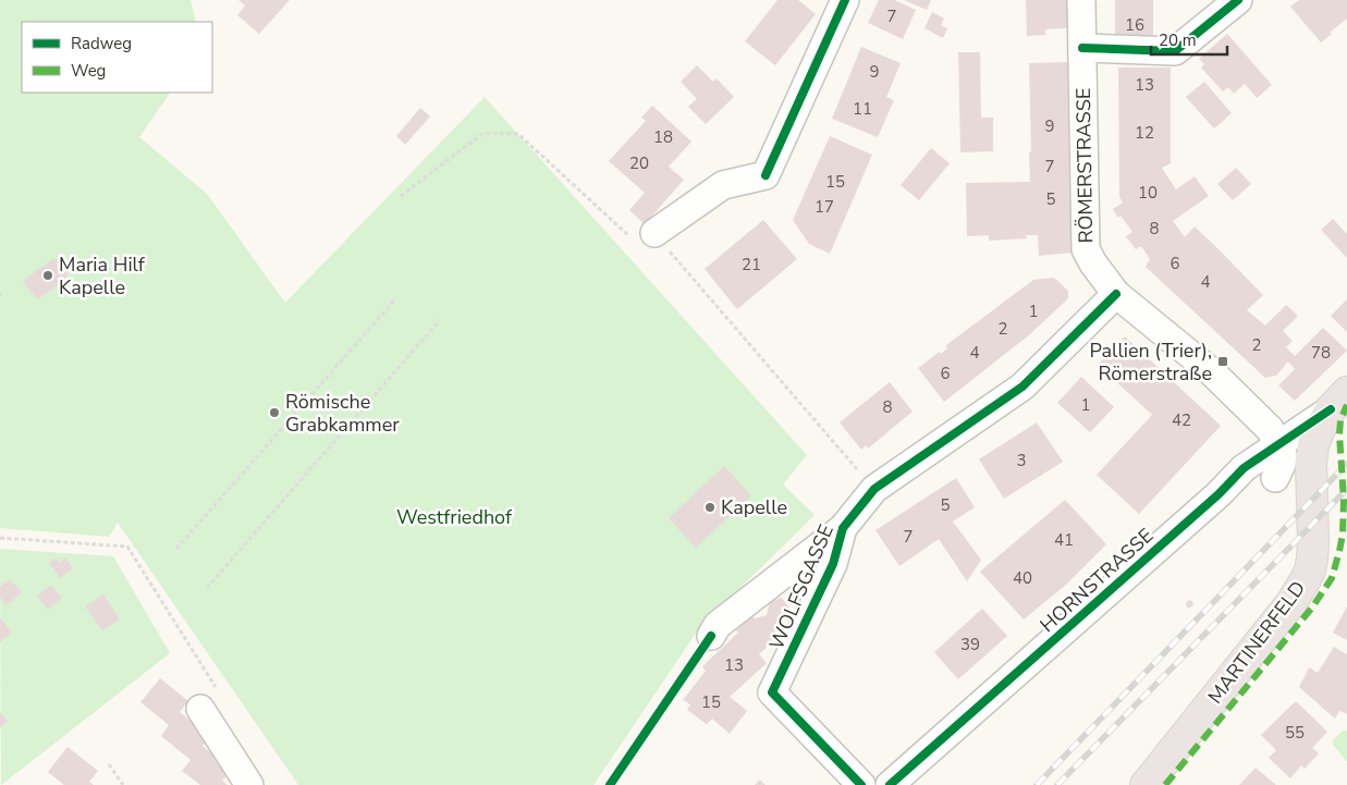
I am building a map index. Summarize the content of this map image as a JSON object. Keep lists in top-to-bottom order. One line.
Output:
{"streets":{"main road":["MARTINERFELD"],"street":["RÖMERSTRASSE","HORNSTRASSE","WOLFSGASSE"]},"crossings":[["RÖMERSTRASSE","HORNSTRASSE"],["RÖMERSTRASSE","WOLFSGASSE"],["HORNSTRASSE","MARTINERFELD"]],"parks":["Westfriedhof"],"places":{"other":["Maria Hilf Kapelle","Römische Grabkammer","Kapelle"],"transit":["Pallien (Trier), Römerstraße"]},"house_numbers":["7","16","9","13","11","9","12","18","20","7","15","10","5","17","8","6","21","4","1","2","2","4","78","6","1","8","42","3","5","7","41","40","39","13","15","55"],"legend":["Radweg","Weg"],"scale_bar":"20 m"}
